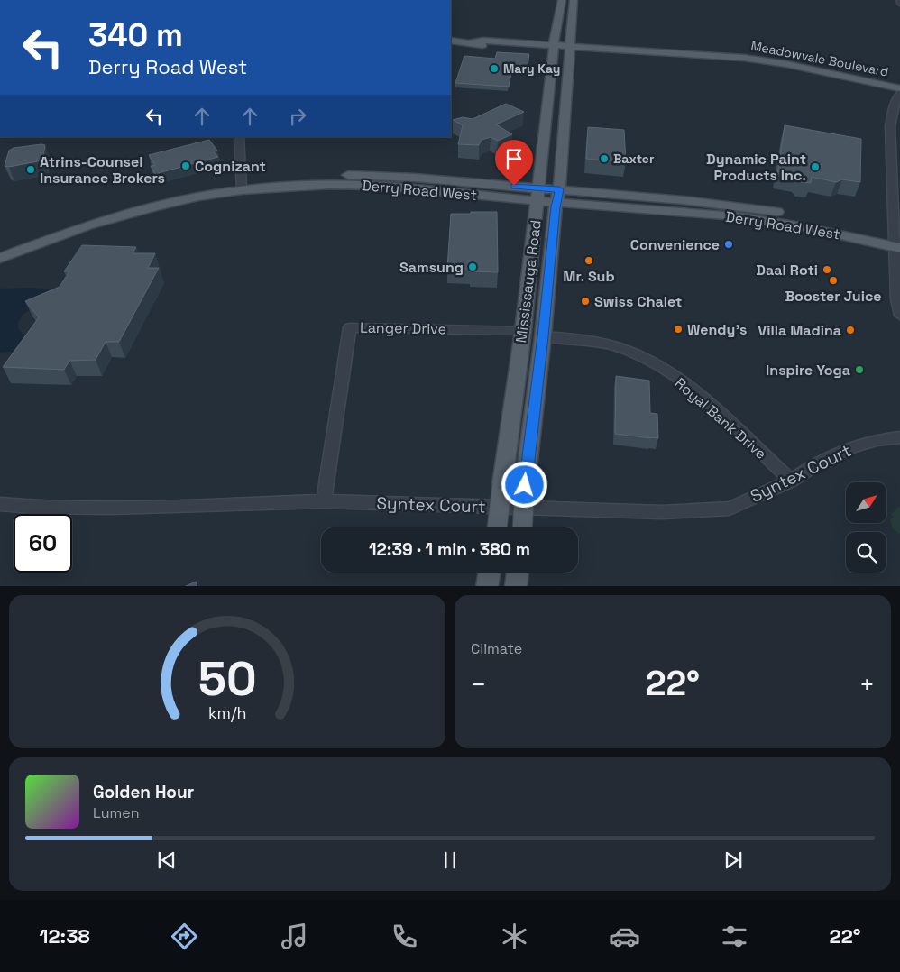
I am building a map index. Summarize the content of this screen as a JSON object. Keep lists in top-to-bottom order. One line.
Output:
{"streets":{"main road":["Meadowvale Boulevard","Derry Road West","Mississauga Road"],"street":["Langer Drive","Royal Bank Drive","Syntex Court"]},"crossings":[["Meadowvale Boulevard","Mississauga Road"],["Derry Road West","Mississauga Road"],["Mississauga Road","Langer Drive"],["Mississauga Road","Royal Bank Drive"],["Langer Drive","Syntex Court"],["Royal Bank Drive","Syntex Court"]],"places":["Mary Kay","Baxter","Cognizant","Dynamic Paint Products Inc.","Atrins-Counsel Insurance Brokers","Convenience","Mr. Sub","Samsung","Daal Roti","Booster Juice","Swiss Chalet","Wendy's","Villa Madina","Inspire Yoga"],"north":"top right","page":{"turn":["340 m","Derry Road West"],"limit":"60","trip":"12:39 · 1 min · 380 m","tile":"Climate","heat":["−","22°","+"],"song":["Golden Hour","Lumen"],"tabs":["12:38","22°"],"gauge":["50","km/h"]}}
